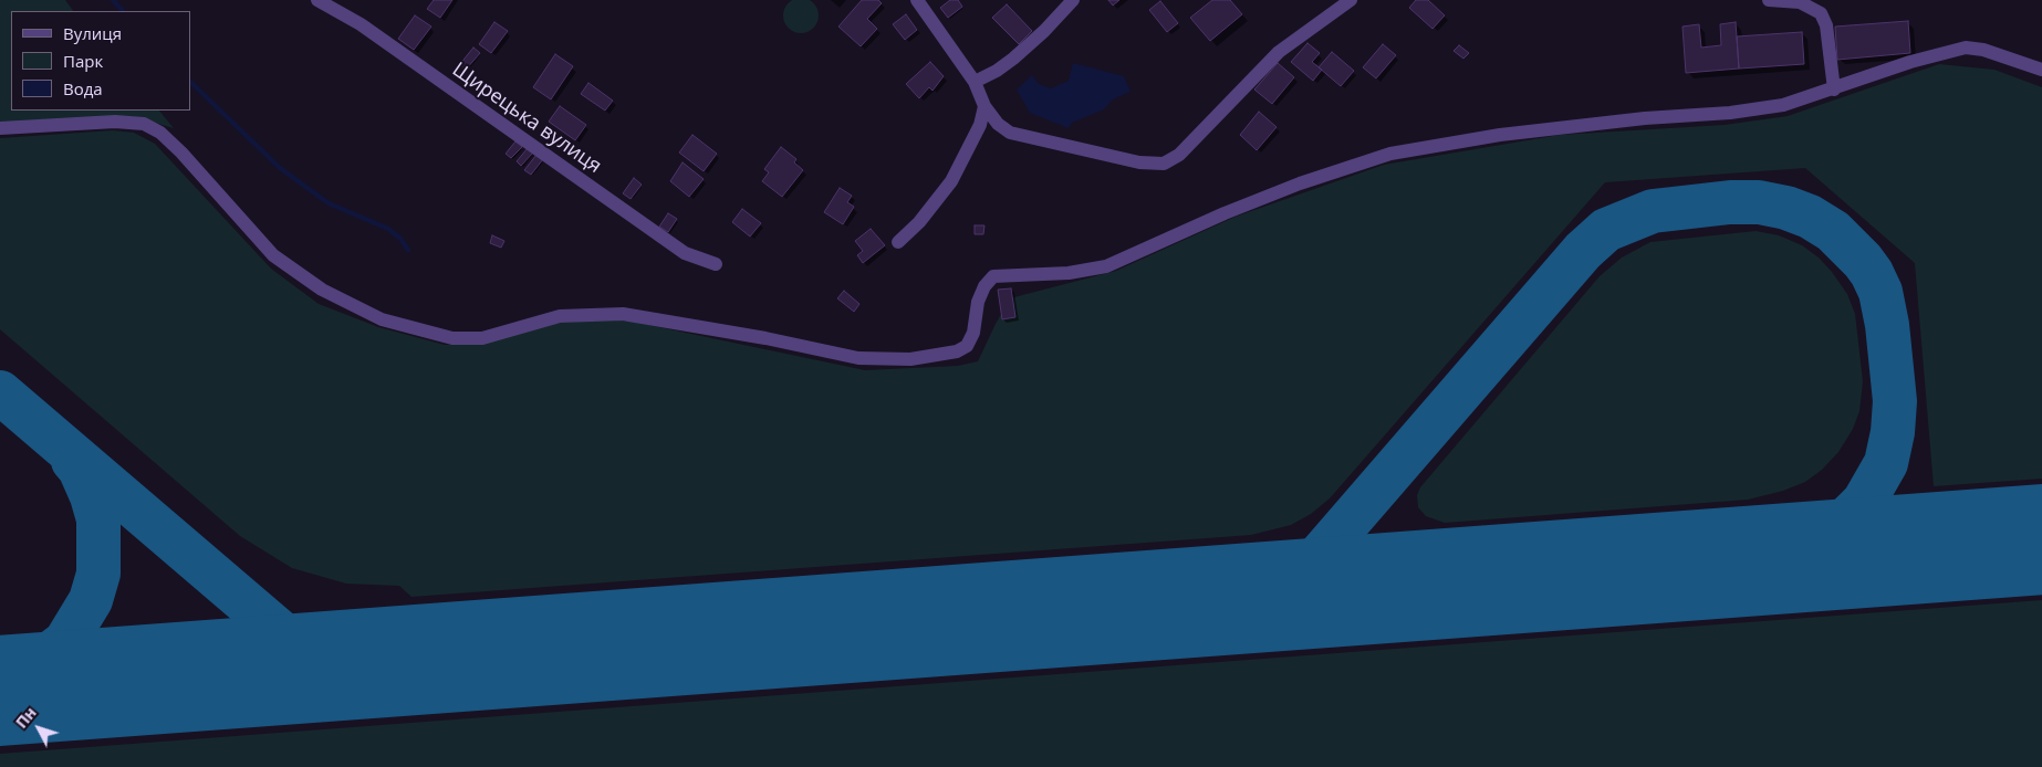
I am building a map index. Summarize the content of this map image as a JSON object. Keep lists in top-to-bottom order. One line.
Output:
{"streets":{"street":["Щирецька вулиця"]},"legend":["Вулиця","Парк","Вода"],"north":"top left"}
